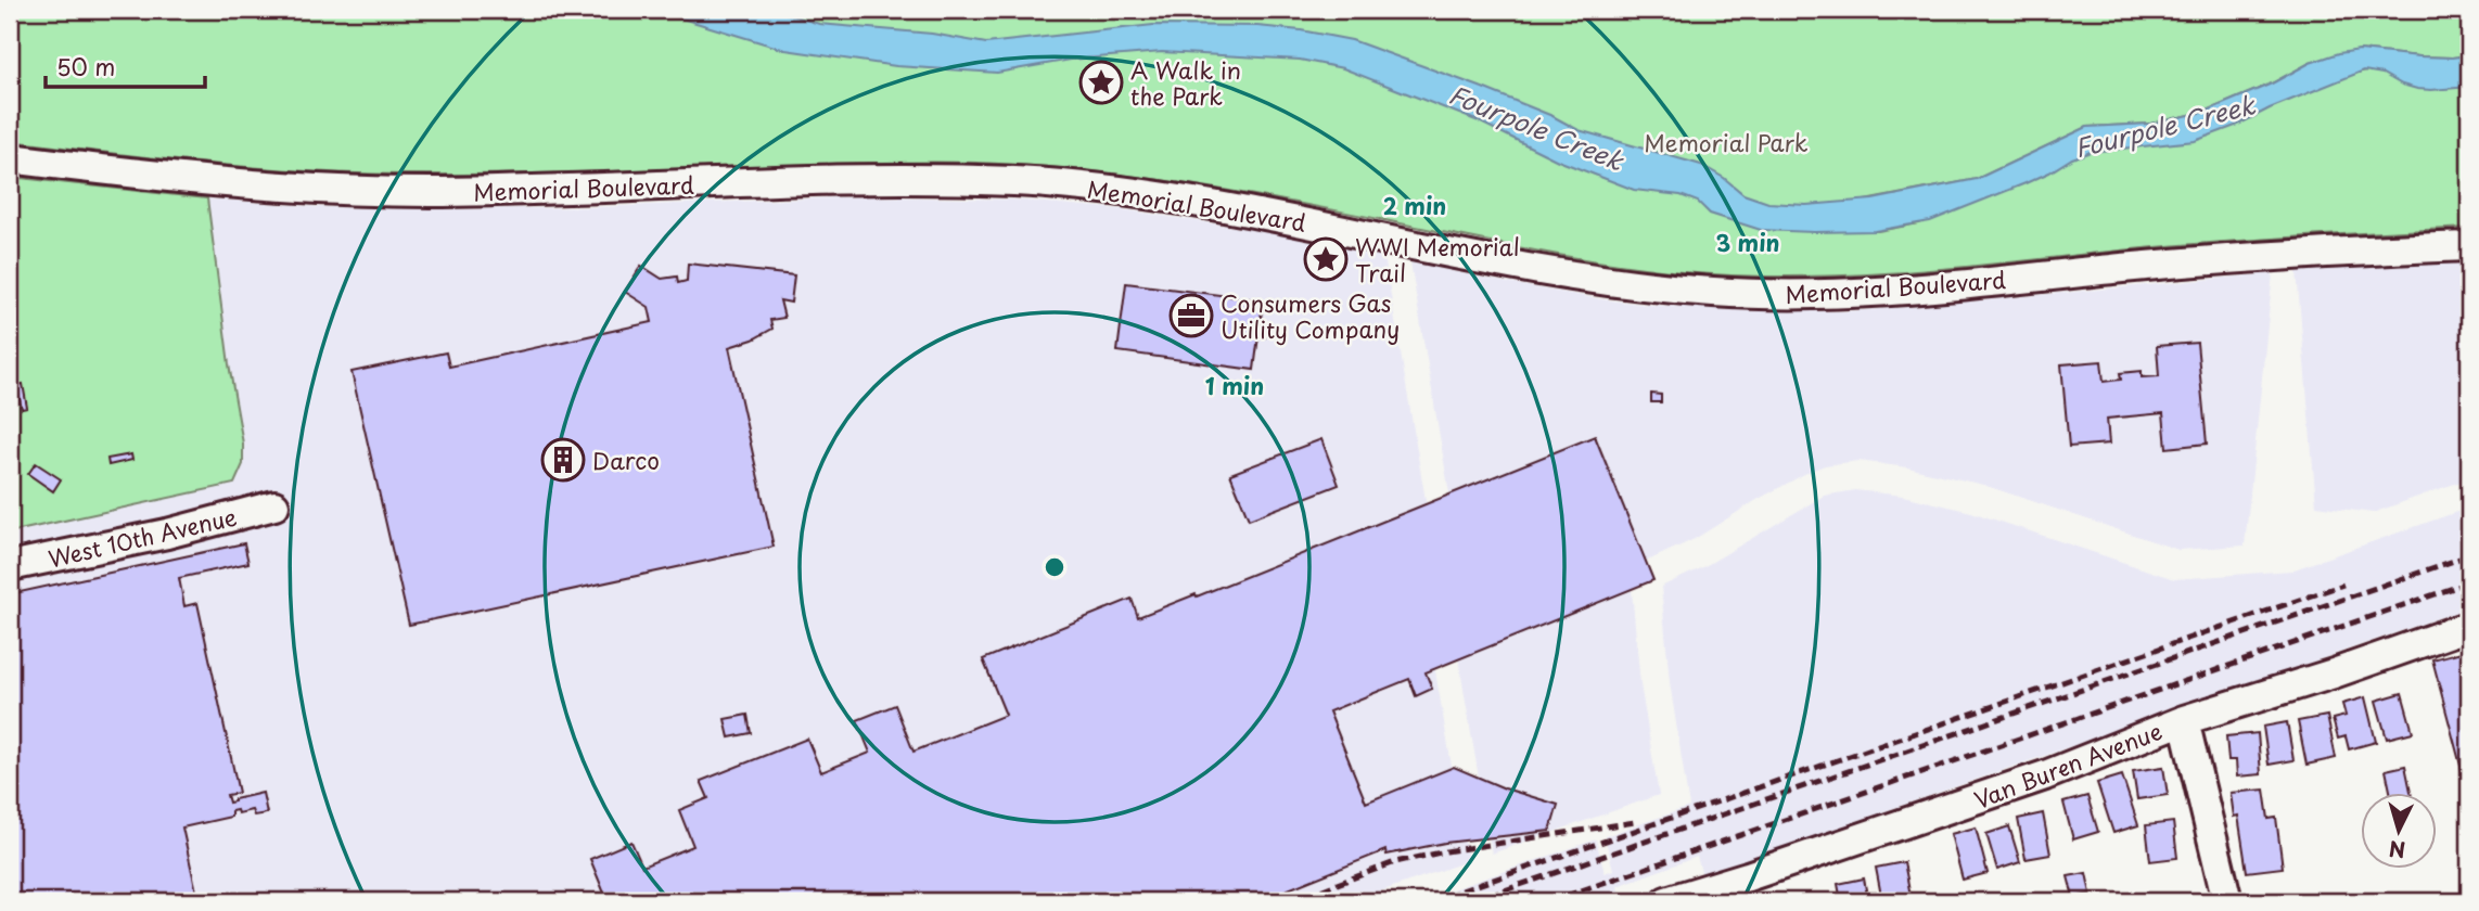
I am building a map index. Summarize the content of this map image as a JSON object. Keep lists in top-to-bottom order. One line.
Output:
{"streets":{"street":["Memorial Boulevard","West 10th Avenue","Van Buren Avenue"]},"water":["Fourpole Creek"],"parks":["Memorial Park"],"places":{"place":["A Walk in the Park","WWI Memorial Trail"],"office":["Consumers Gas Utility Company"],"building":["Darco"]},"scale_bar":"50 m","north":"bottom","rings":["2 min","3 min","1 min"]}
